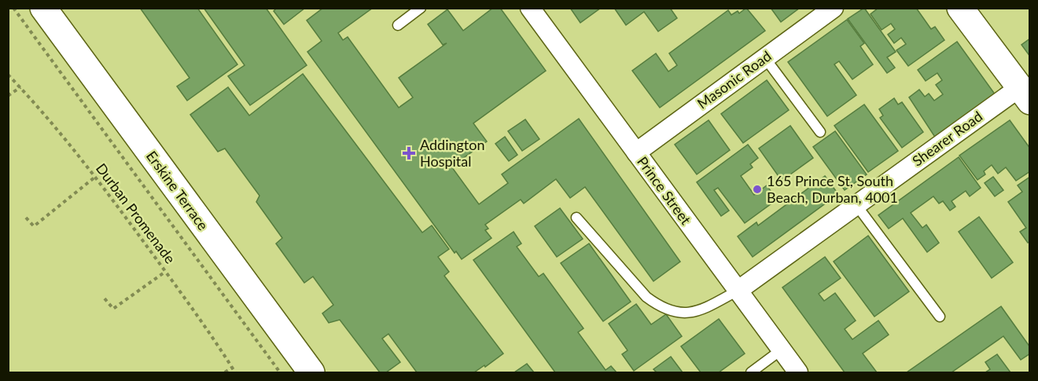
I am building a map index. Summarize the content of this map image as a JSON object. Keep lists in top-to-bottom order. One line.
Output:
{"streets":{"main road":["Erskine Terrace"],"street":["Masonic Road","Shearer Road","Prince Street"],"path":["Durban Promenade"]},"crossings":[["Masonic Road","Prince Street"],["Shearer Road","Prince Street"]],"places":{"health":["Addington Hospital"],"other":["165 Prince St, South Beach, Durban, 4001"]}}
